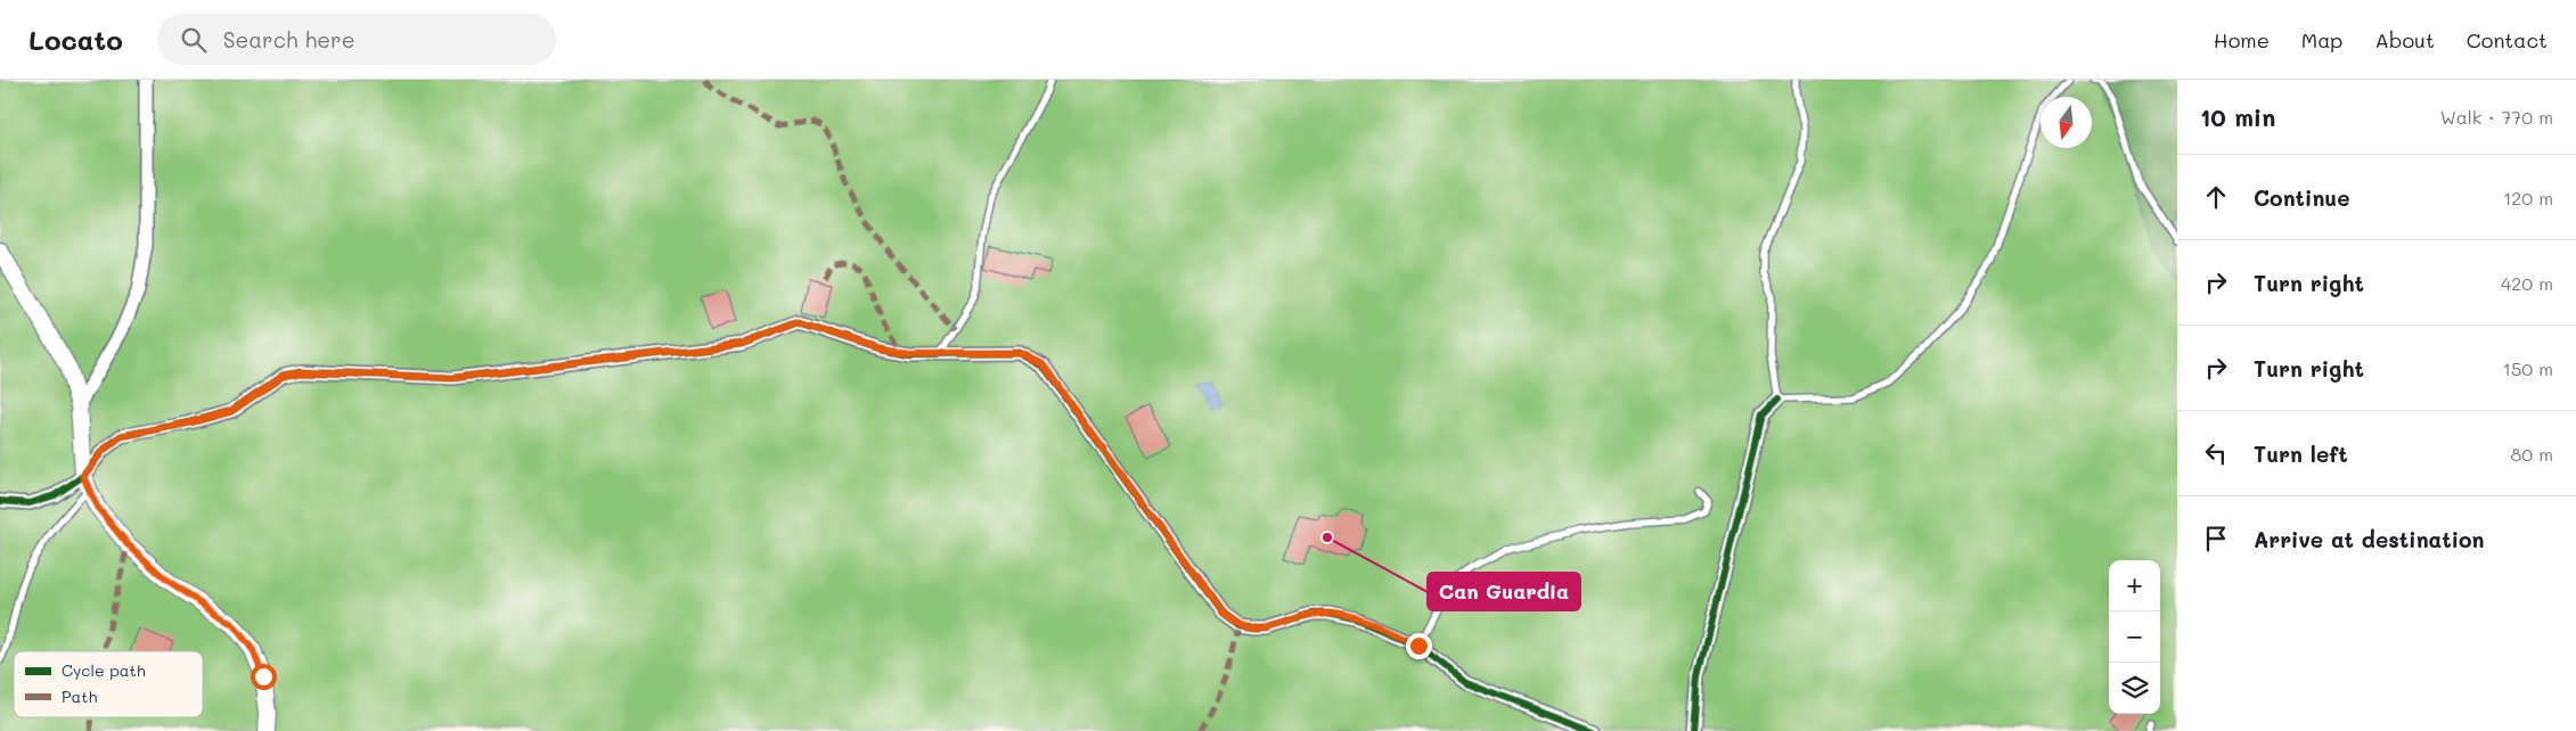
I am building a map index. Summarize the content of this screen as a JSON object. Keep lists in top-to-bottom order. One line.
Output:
{"places":["Can Guardia"],"legend":["Cycle path","Path"],"north":"bottom","page":{"header":"Locato","search":"Search here","nav":["Home","Map","About","Contact"],"heading":["10 min","Walk · 770 m"],"list":[["Continue","120 m"],["Turn right","420 m"],["Turn right","150 m"],["Turn left","80 m"],"Arrive at destination"],"map_buttons":["+","−"]}}
